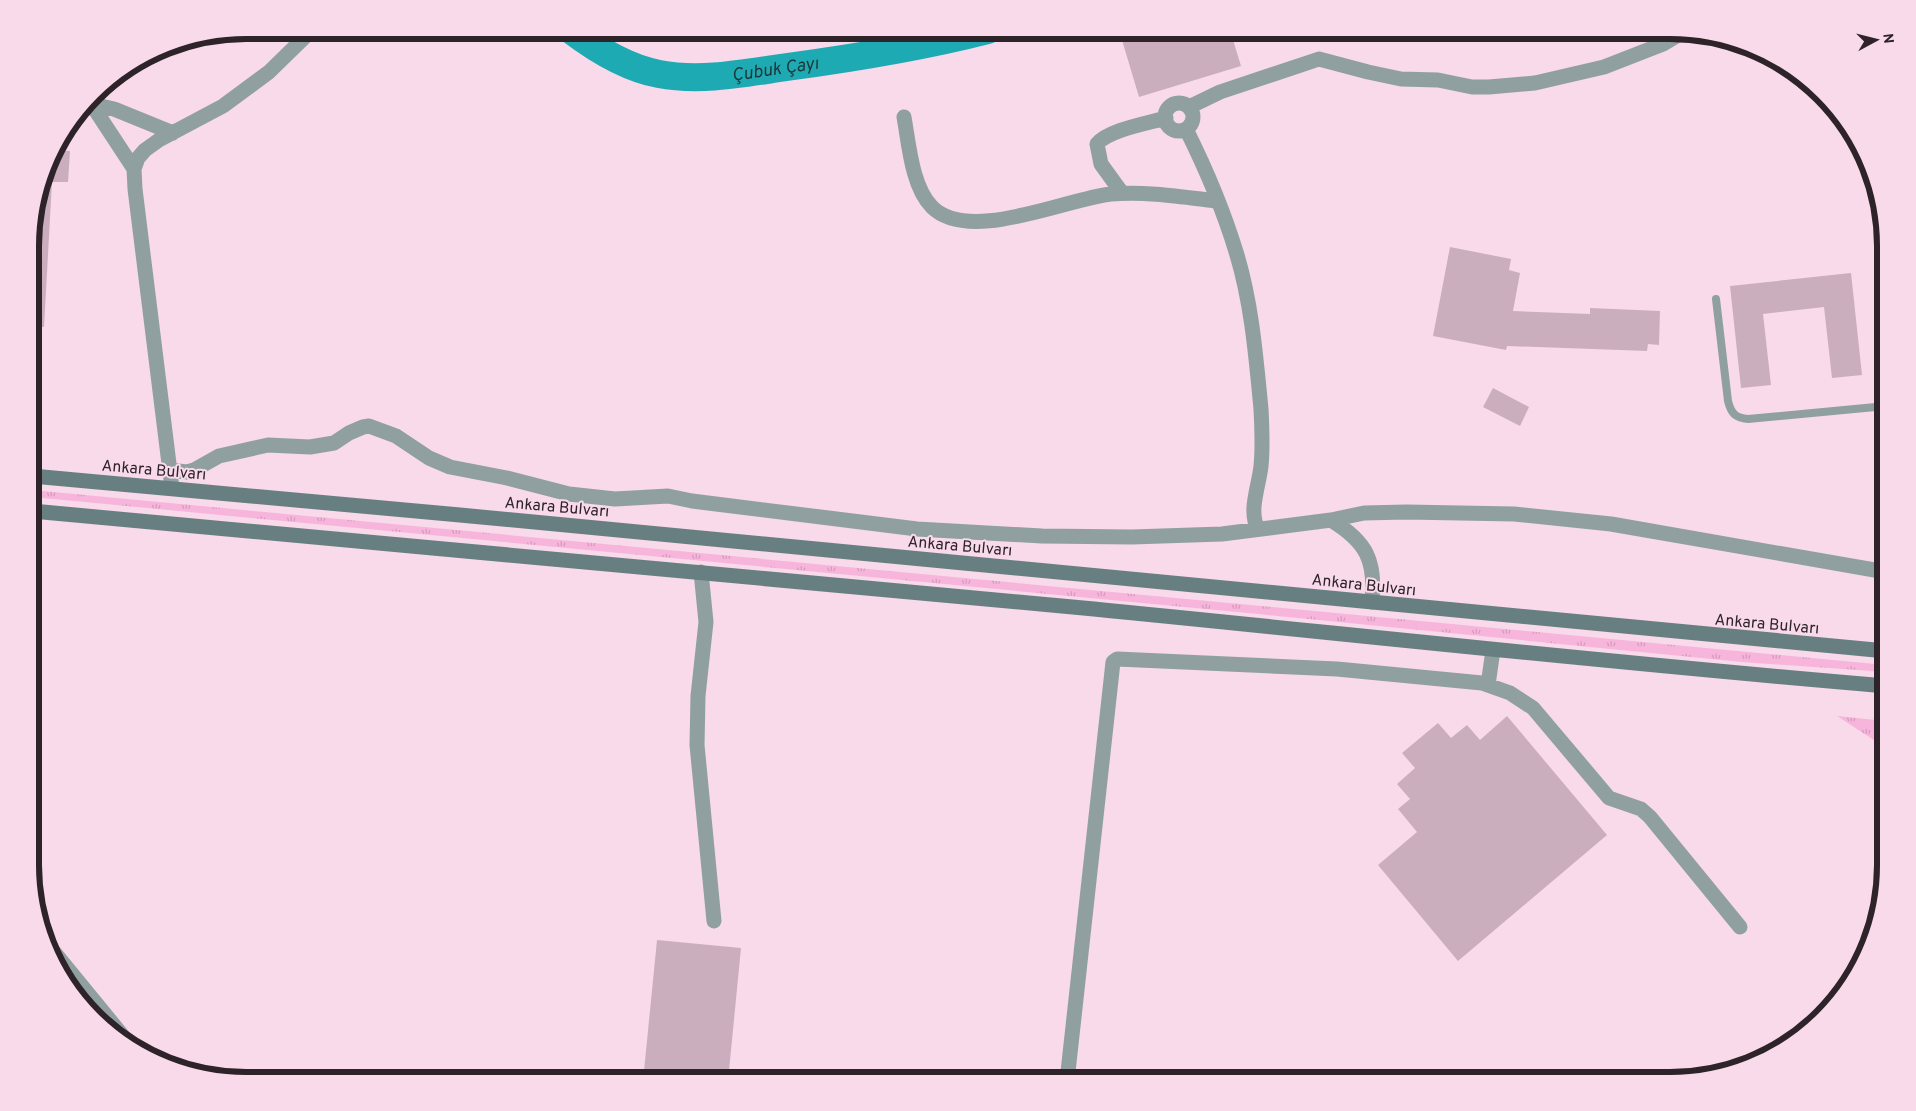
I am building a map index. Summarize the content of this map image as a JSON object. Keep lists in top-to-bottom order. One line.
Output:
{"streets":{"main road":["Ankara Bulvarı"]},"water":["Çubuk Çayı"],"north":"right"}
